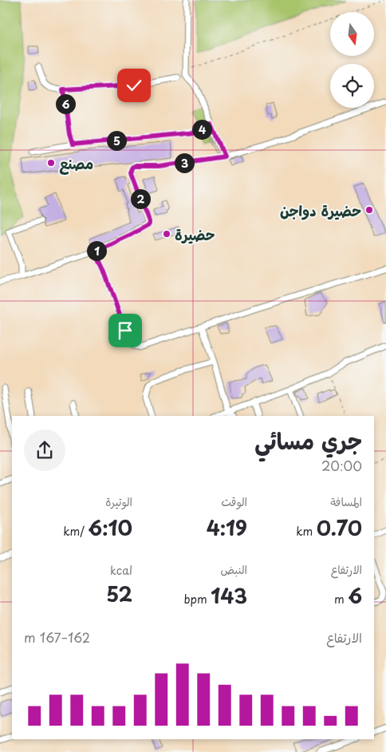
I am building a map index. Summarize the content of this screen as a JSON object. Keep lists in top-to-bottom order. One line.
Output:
{"places":["مصنع","حضيرة دواجن","حضيرة"],"north":"bottom","page":{"pins":["6","4","5","3","2","1"],"heading":["جري مسائي","20:00"],"stats":[["المسافة","0.70 km"],["الوقت","4:19"],["الوتيرة","6:10 /km"],["الارتفاع","6 m"],["النبض","143 bpm"],["kcal","52"]],"chart":["الارتفاع","162–167 m"]}}
